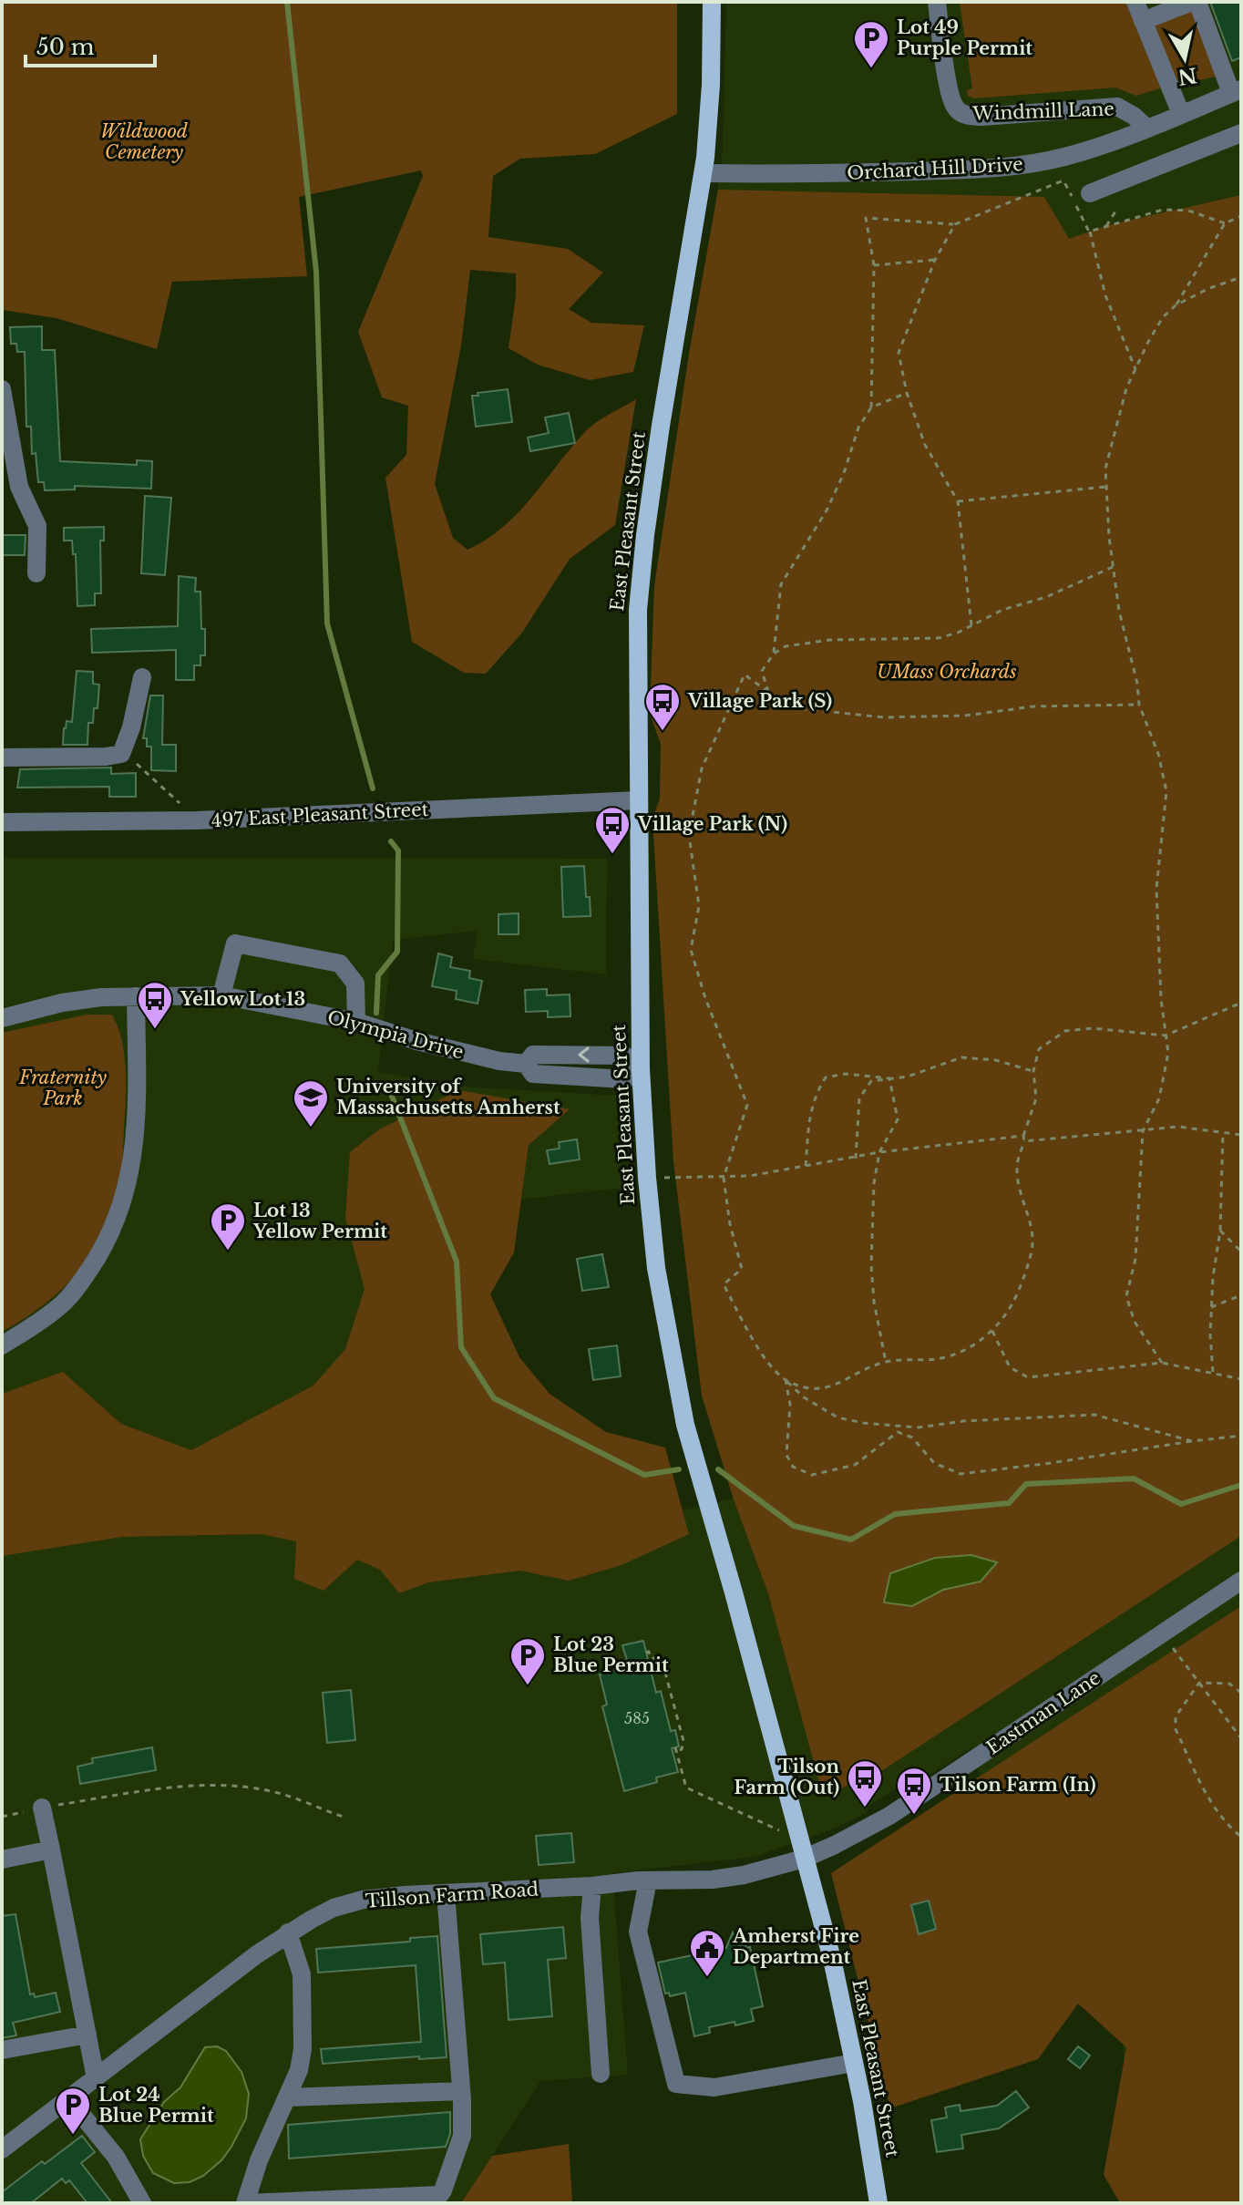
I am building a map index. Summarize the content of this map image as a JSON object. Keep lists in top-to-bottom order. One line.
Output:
{"streets":{"main road":["East Pleasant Street"],"street":["Windmill Lane","Orchard Hill Drive","497 East Pleasant Street","Olympia Drive","Eastman Lane","Tillson Farm Road"]},"crossings":[["Windmill Lane","Orchard Hill Drive"],["Orchard Hill Drive","East Pleasant Street"],["East Pleasant Street","497 East Pleasant Street"],["East Pleasant Street","Olympia Drive"],["East Pleasant Street","Eastman Lane"],["East Pleasant Street","Tillson Farm Road"],["Eastman Lane","Tillson Farm Road"]],"parks":["Wildwood Cemetery","UMass Orchards","Fraternity Park"],"places":{"parking":["Lot 49 Purple Permit","Lot 13 Yellow Permit","Lot 23 Blue Permit","Lot 24 Blue Permit"],"bus stop":["Village Park (S)","Village Park (N)","Yellow Lot 13","Tilson Farm (Out)","Tilson Farm (In)"],"school or university":["University of Massachusetts Amherst"],"public building":["Amherst Fire Department"]},"house_numbers":["585"],"scale_bar":"50 m","north":"bottom"}
